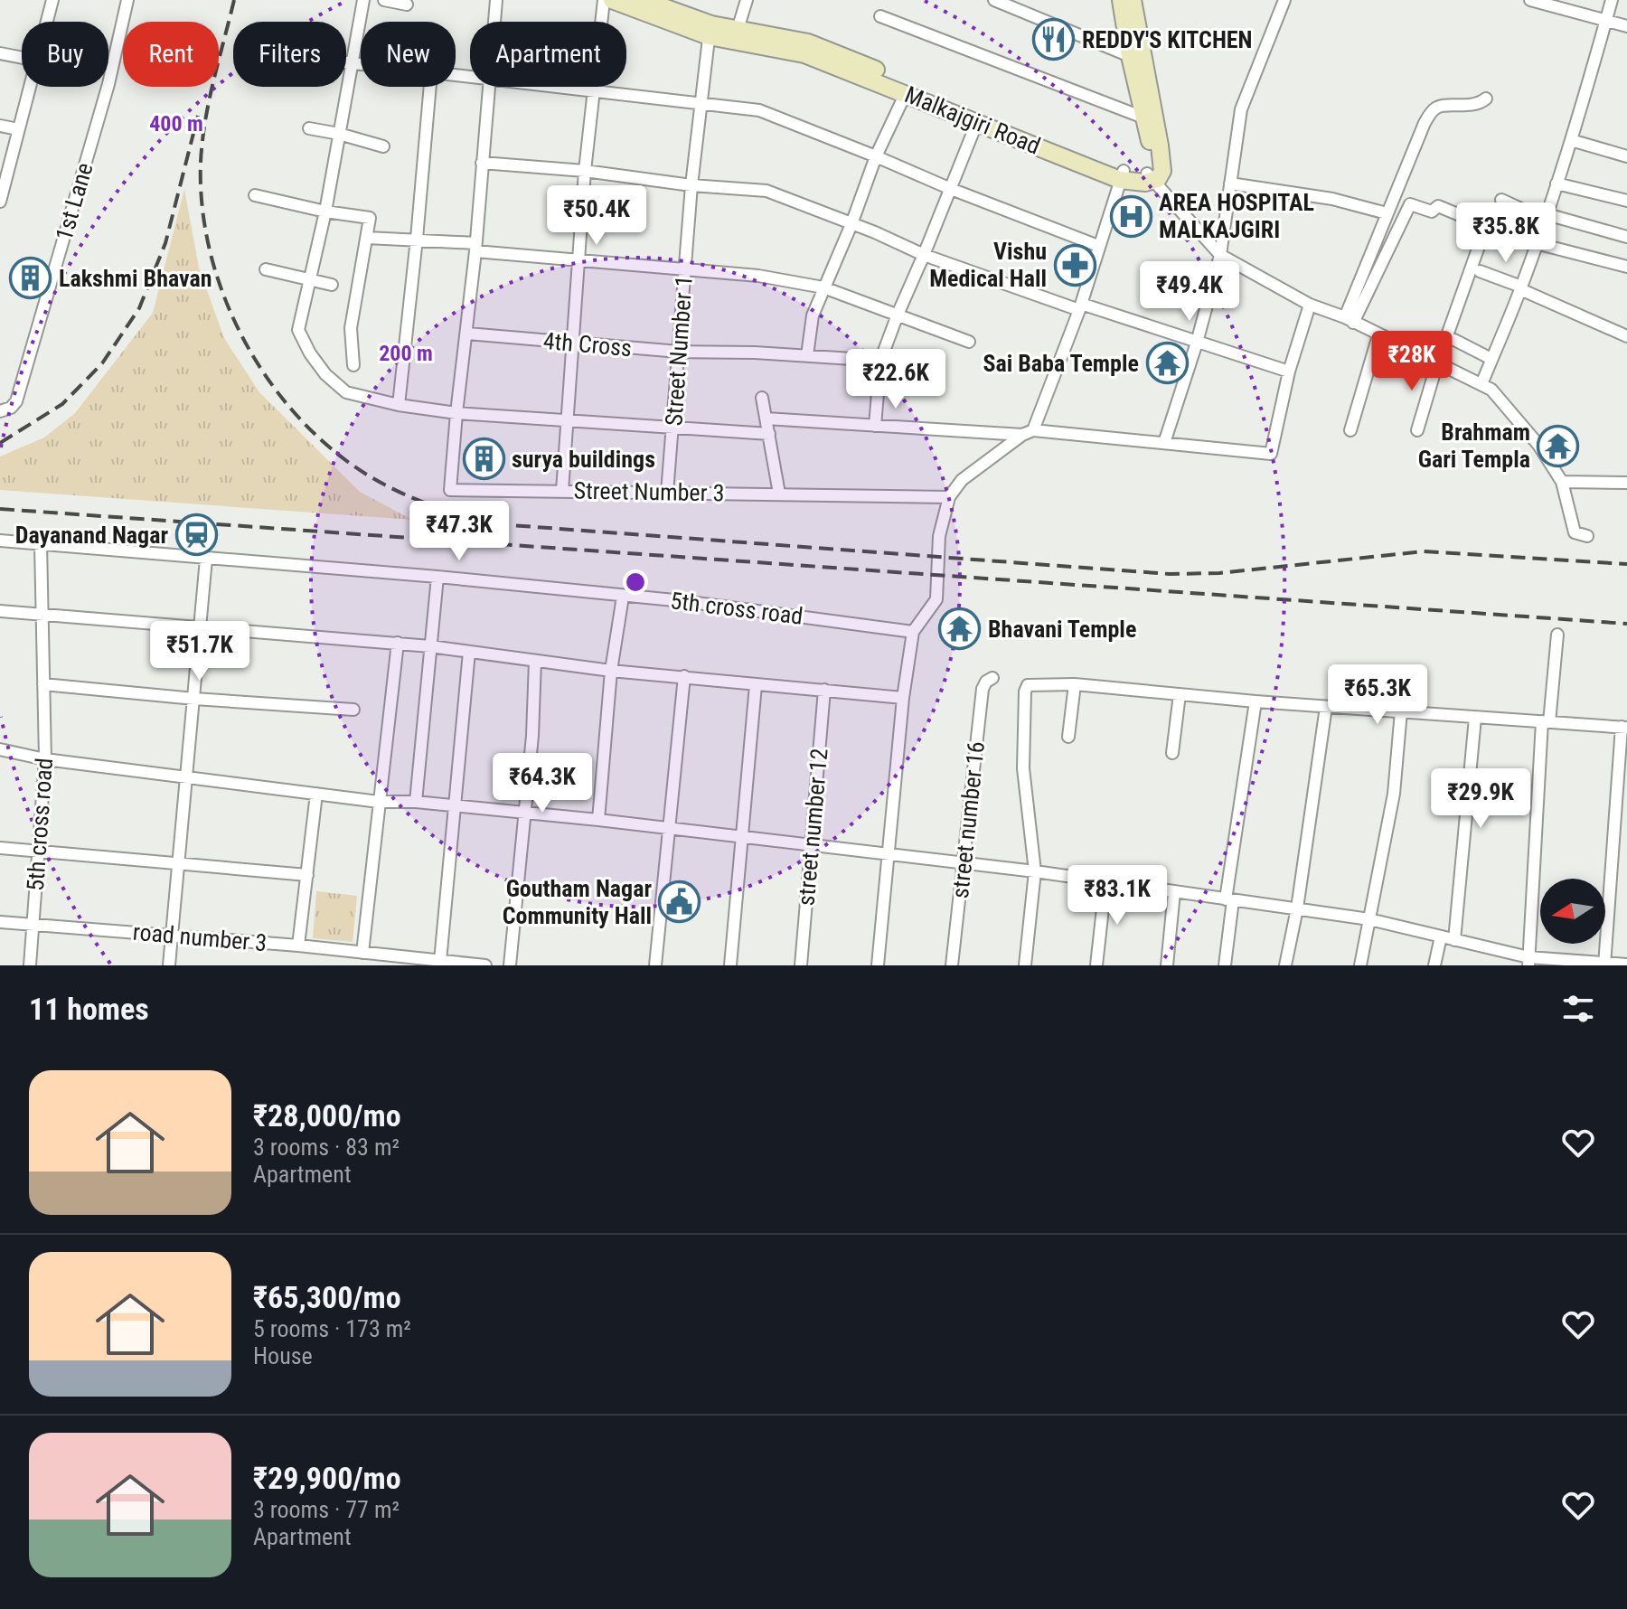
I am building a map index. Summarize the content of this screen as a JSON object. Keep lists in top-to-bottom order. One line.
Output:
{"streets":{"main road":["Malkajgiri Road"],"street":["1st Lane","4th Cross","Street Number 1","Street Number 3","5th cross road","street number 16","street number 12","road number 3"]},"crossings":[["Malkajgiri Road","Street Number 1"],["4th Cross","Street Number 1"],["4th Cross","Street Number 3"],["Street Number 1","Street Number 3"],["5th cross road","road number 3"]],"places":{"restaurant":["REDDY'S KITCHEN"],"hospital":["AREA HOSPITAL MALKAJGIRI"],"pharmacy":["Vishu Medical Hall"],"building":["Lakshmi Bhavan","surya buildings"],"temple":["Sai Baba Temple","Brahmam Gari Templa","Bhavani Temple"],"station":["Dayanand Nagar"],"public building":["Goutham Nagar Community Hall"]},"north":"left","page":{"chip":["Buy","Rent","Filters","New","Apartment"],"price":["₹50.4K","₹35.8K","₹49.4K","₹28K","₹22.6K","₹47.3K","₹51.7K","₹65.3K","₹64.3K","₹29.9K","₹83.1K"],"heading":"11 homes","list":[{"name":"₹28,000/mo","note":"3 rooms · 83 m² · Apartment"},{"name":"₹65,300/mo","note":"5 rooms · 173 m² · House"},{"name":"₹29,900/mo","note":"3 rooms · 77 m² · Apartment"}]},"rings":["400 m","200 m"]}
